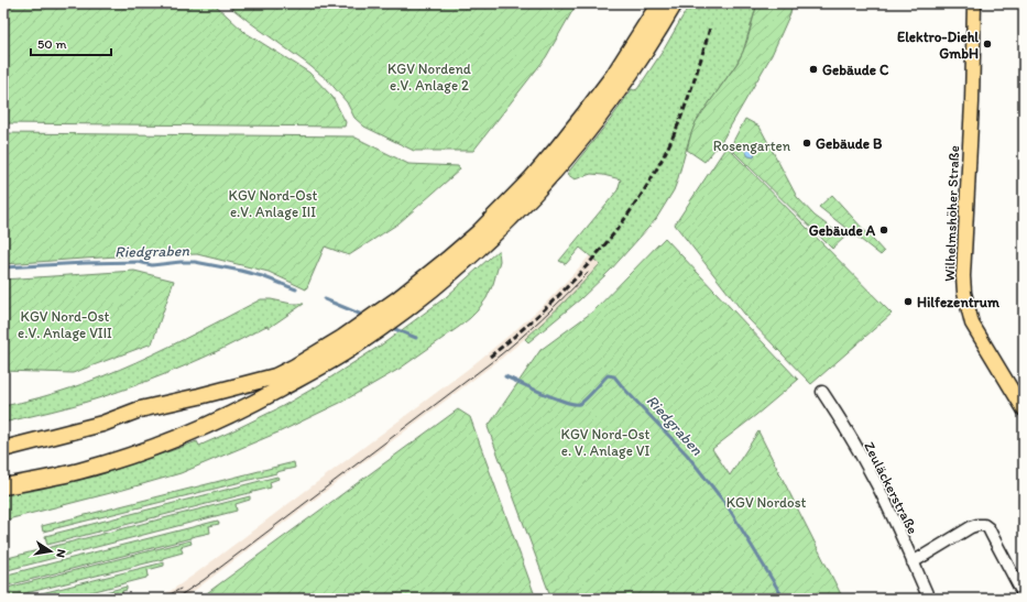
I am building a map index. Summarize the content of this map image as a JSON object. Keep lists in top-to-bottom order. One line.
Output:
{"streets":{"main road":["Wilhelmshöher Straße"],"street":["Zeuläckerstraße"]},"water":["Riedgraben"],"parks":["KGV Nordend e.V. Anlage 2","Rosengarten","KGV Nord-Ost e.V. Anlage III","KGV Nord-Ost e.V. Anlage VIII","KGV Nord-Ost e. V. Anlage VI","KGV Nordost"],"places":["Elektro-Diehl GmbH","Gebäude C","Gebäude B","Gebäude A","Hilfezentrum"],"scale_bar":"50 m","north":"right"}
